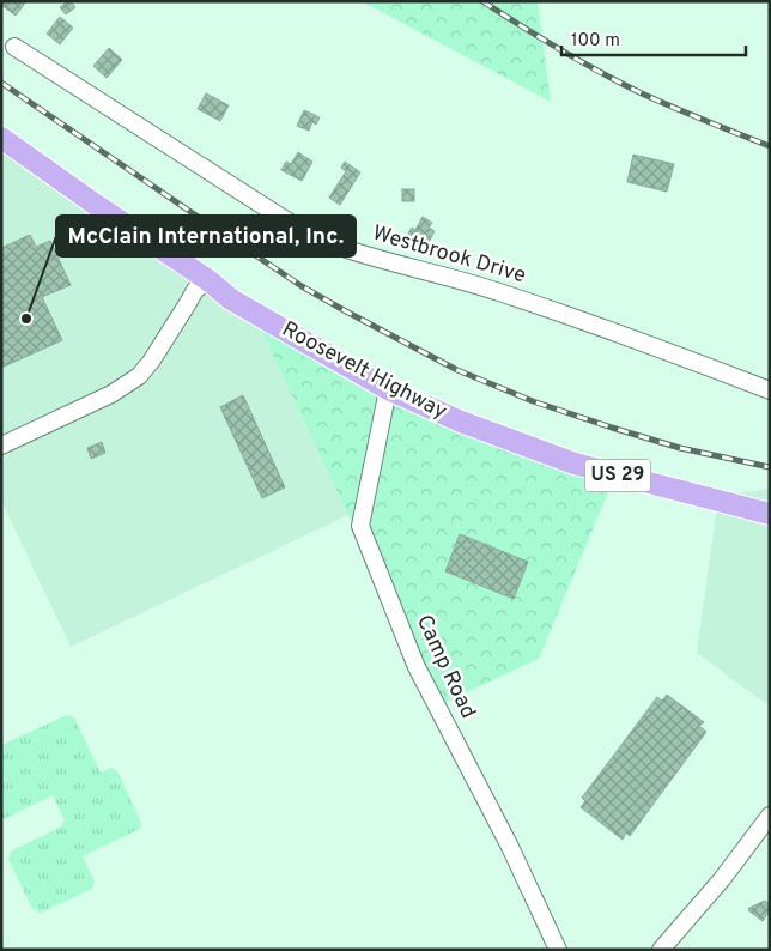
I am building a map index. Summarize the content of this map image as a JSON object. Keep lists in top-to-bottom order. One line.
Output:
{"streets":{"main road":["Roosevelt Highway","US 29"],"street":["Westbrook Drive","Camp Road"]},"crossings":[["Roosevelt Highway","Camp Road"]],"places":["McClain International, Inc."],"scale_bar":"100 m"}
